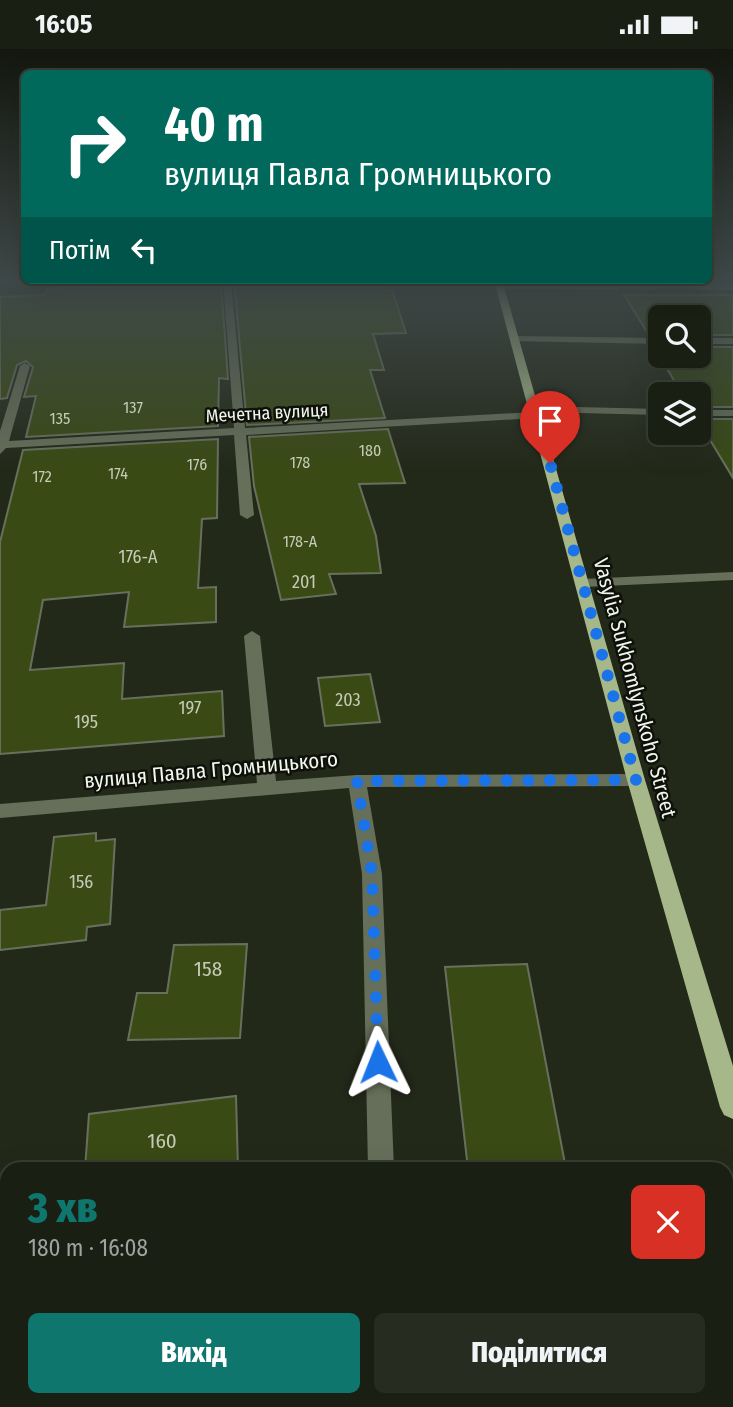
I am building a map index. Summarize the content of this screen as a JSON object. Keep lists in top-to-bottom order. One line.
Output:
{"streets":{"main road":["Vasylia Sukhomlynskoho Street"],"street":["Мечетна вулиця","вулиця Павла Громницького"]},"crossings":[["Мечетна вулиця","Vasylia Sukhomlynskoho Street"],["Vasylia Sukhomlynskoho Street","вулиця Павла Громницького"]],"house_numbers":["137","135","180","178","176","174","172","178-А","176-А","201","203","197","195","156","158","160"],"page":{"status":"16:05","turn":["40 m","вулиця Павла Громницького"],"then":"Потім","heading":["3 хв","180 m · 16:08"],"buttons":["Вихід","Поділитися"]}}
